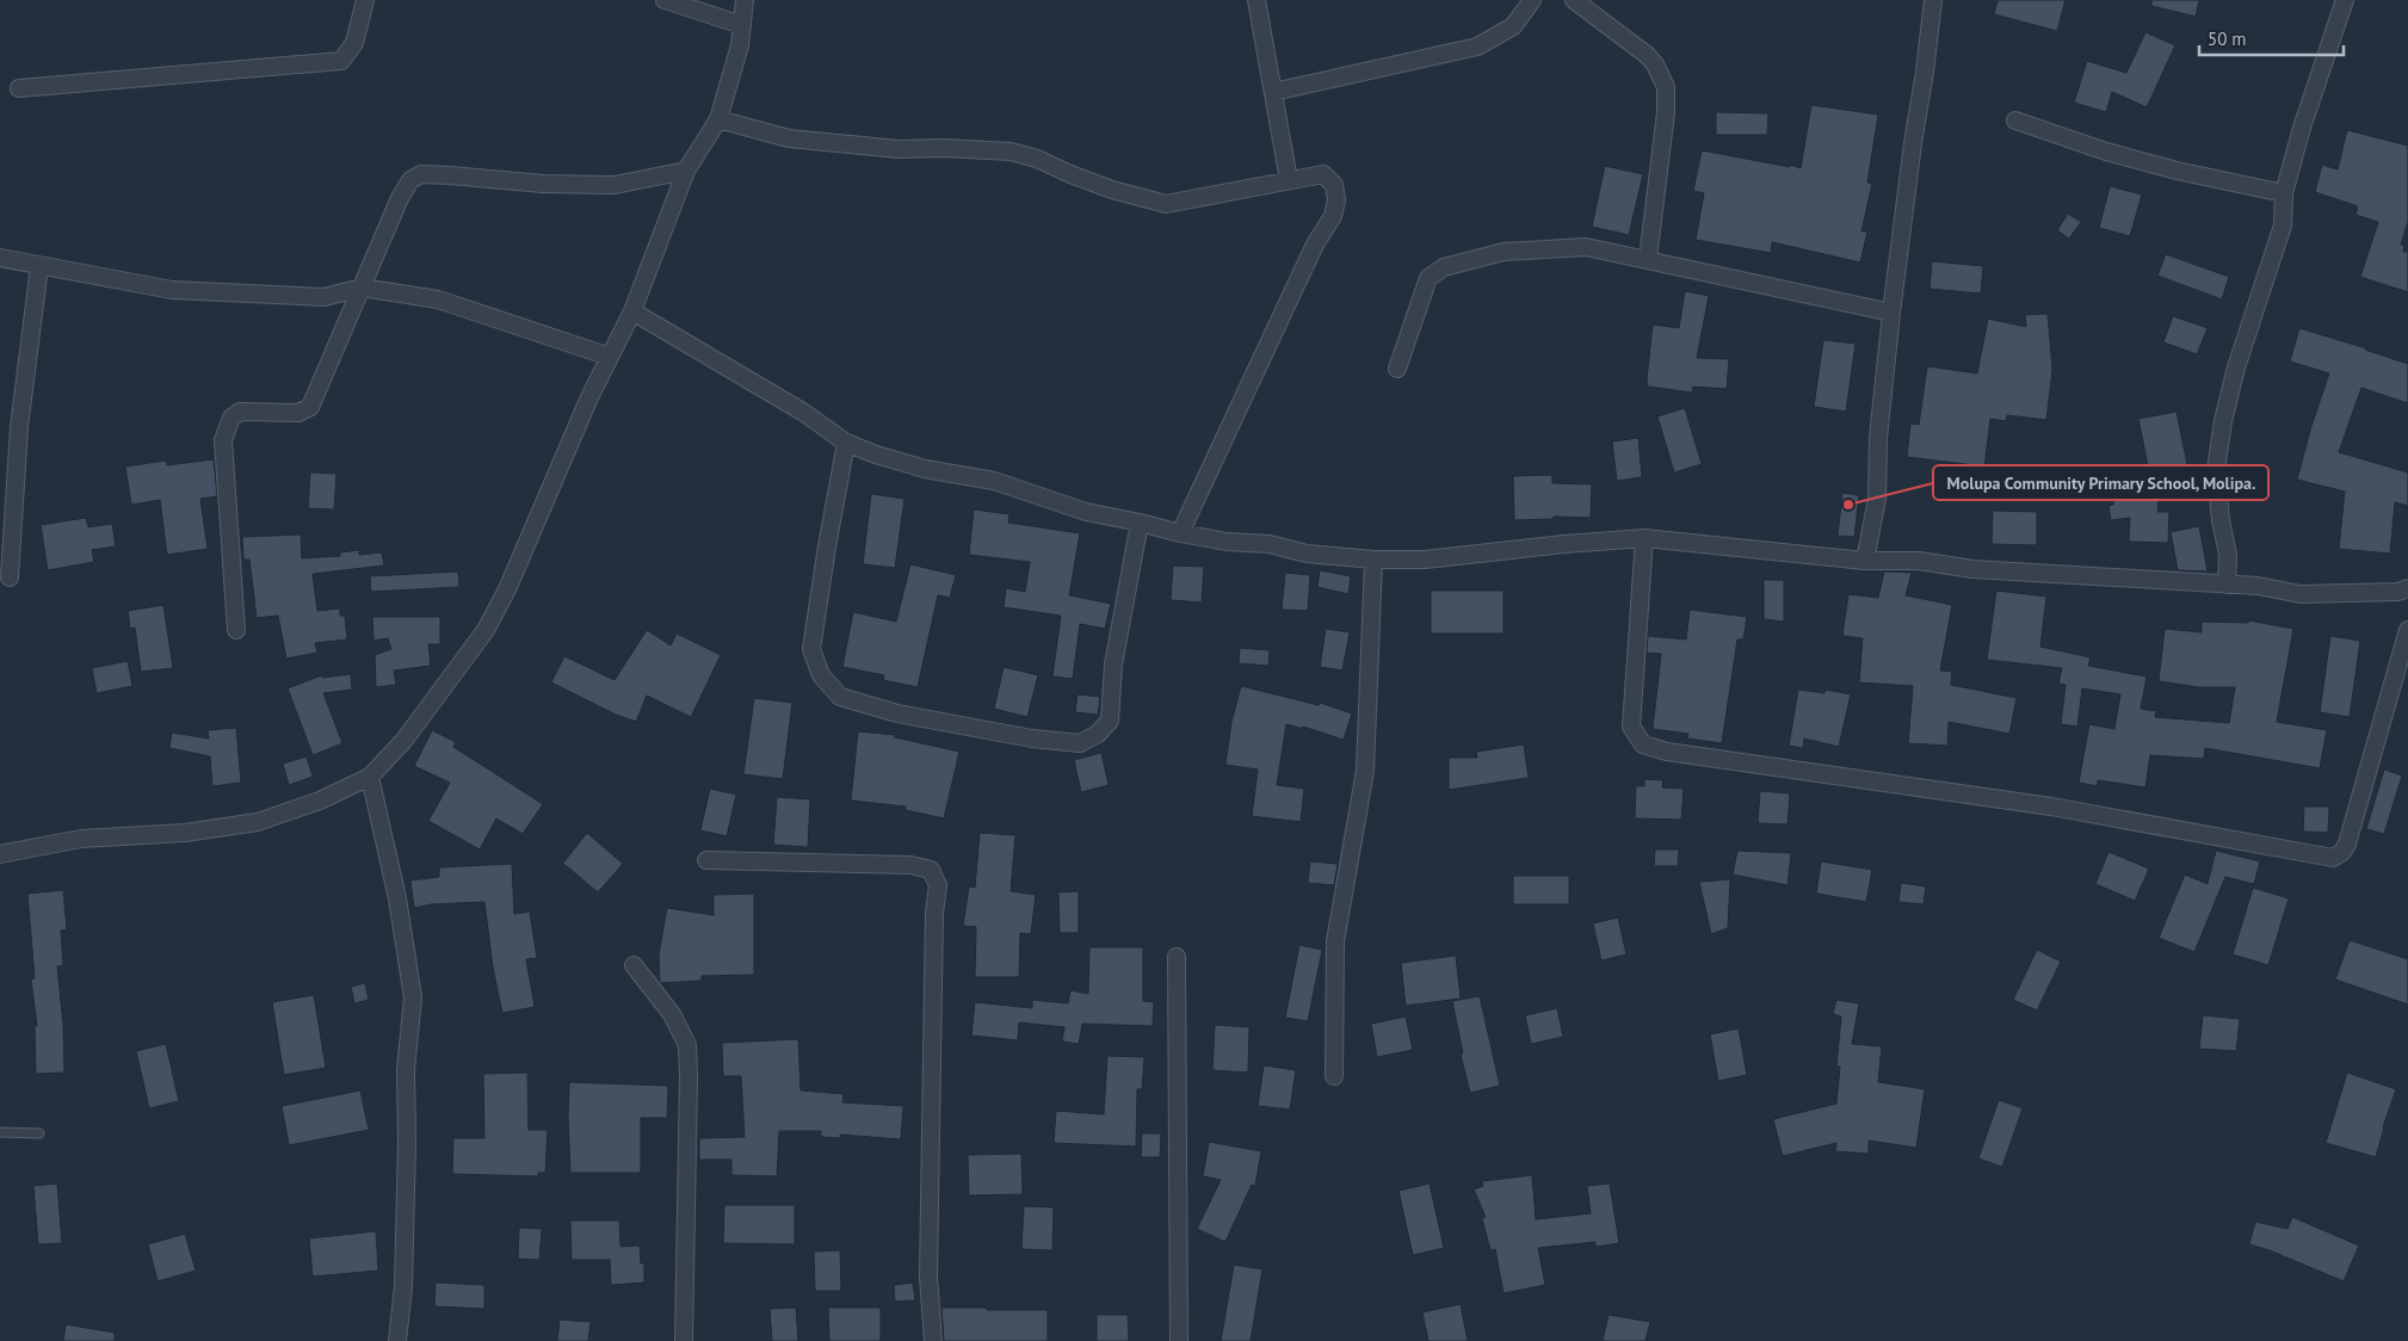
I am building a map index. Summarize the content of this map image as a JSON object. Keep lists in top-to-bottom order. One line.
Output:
{"places":["Molupa Community Primary School, Molipa."],"scale_bar":"50 m"}
